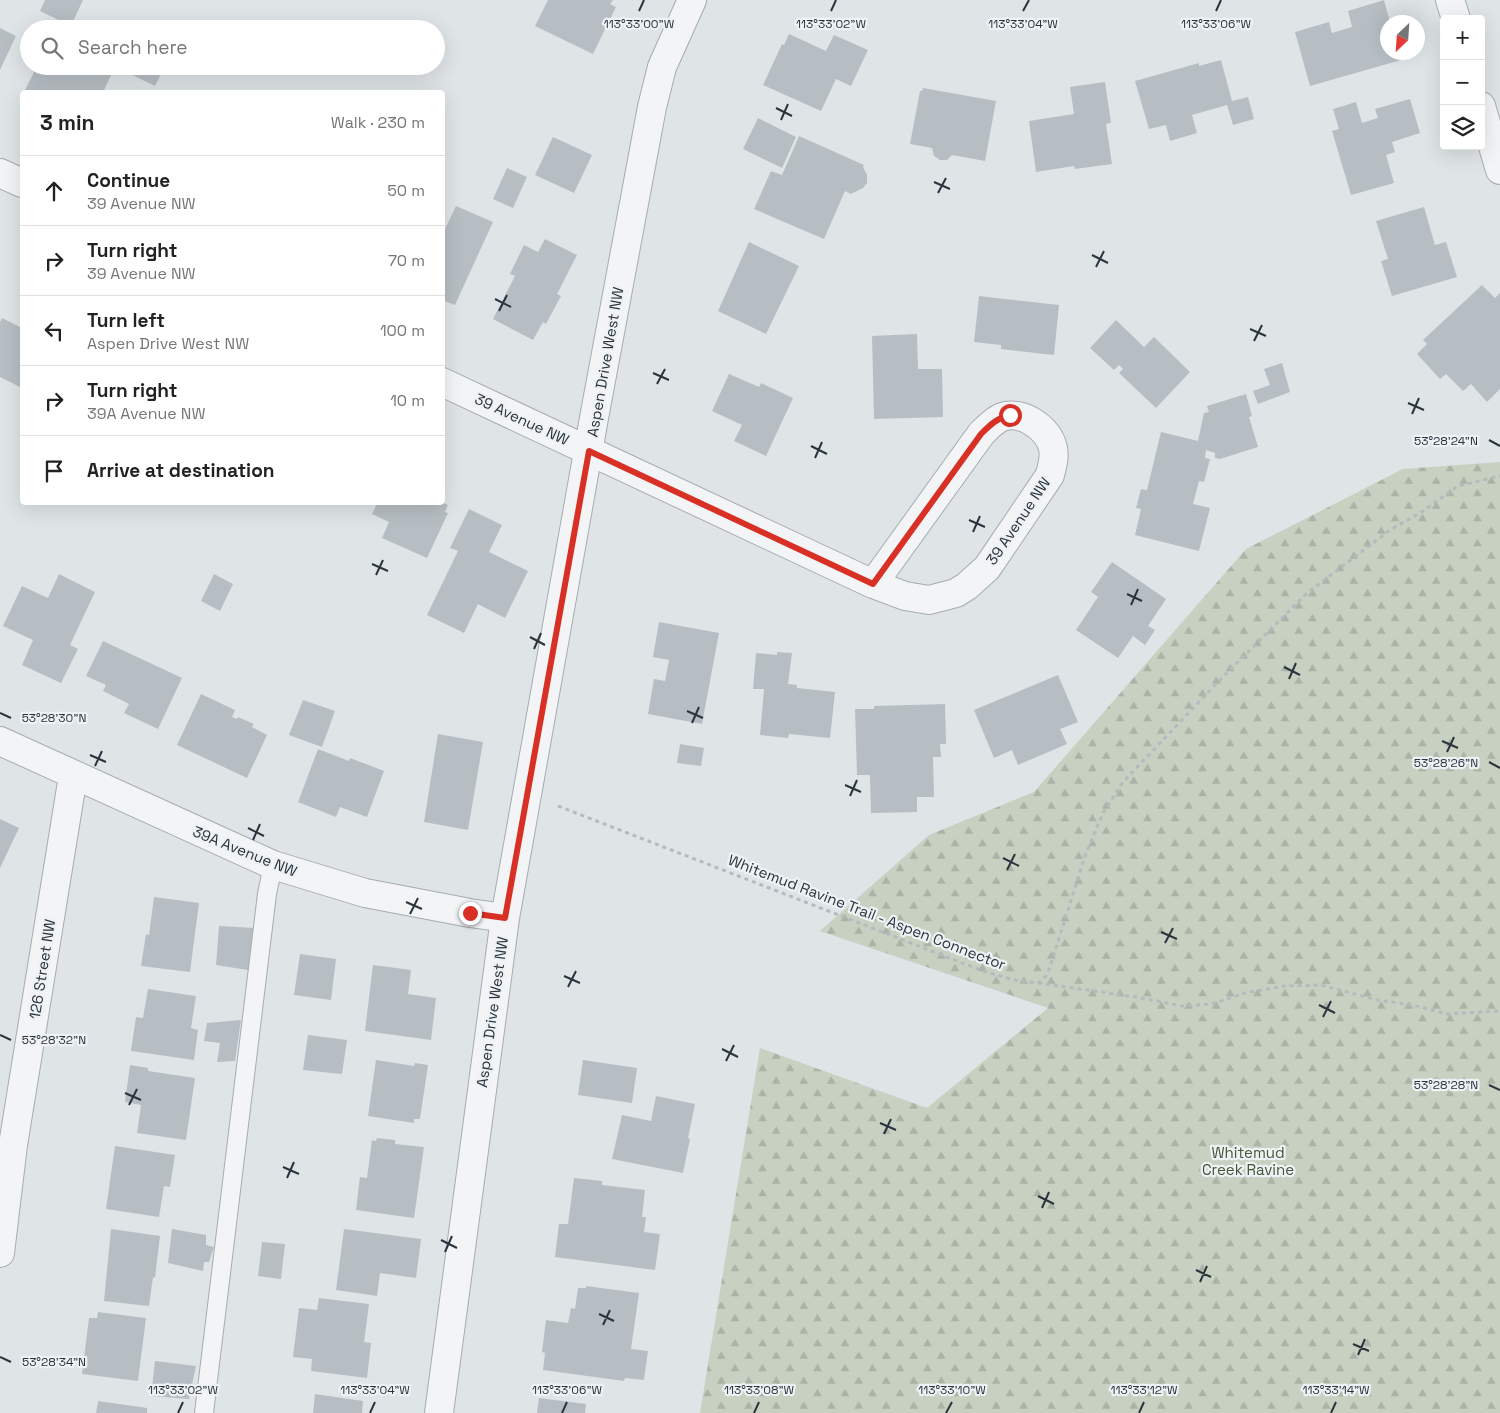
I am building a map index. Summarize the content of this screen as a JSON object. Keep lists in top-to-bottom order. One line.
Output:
{"streets":{"street":["Aspen Drive West NW","39 Avenue NW","39A Avenue NW","126 Street NW"],"path":["Whitemud Ravine Trail - Aspen Connector"]},"crossings":[["Aspen Drive West NW","39 Avenue NW"],["Aspen Drive West NW","39A Avenue NW"],["39A Avenue NW","126 Street NW"]],"parks":["Whitemud Creek Ravine"],"north":"bottom left","page":{"map_buttons":["+","−"],"search":"Search here","heading":["3 min","Walk · 230 m"],"list":[["Continue","39 Avenue NW","50 m"],["Turn right","39 Avenue NW","70 m"],["Turn left","Aspen Drive West NW","100 m"],["Turn right","39A Avenue NW","10 m"],"Arrive at destination"]},"coordinates":["113°33'00\"W","113°33'02\"W","113°33'04\"W","113°33'06\"W","53°28'24\"N","53°28'30\"N","53°28'26\"N","53°28'32\"N","53°28'28\"N","53°28'34\"N","113°33'08\"W","113°33'10\"W","113°33'12\"W","113°33'14\"W"]}
